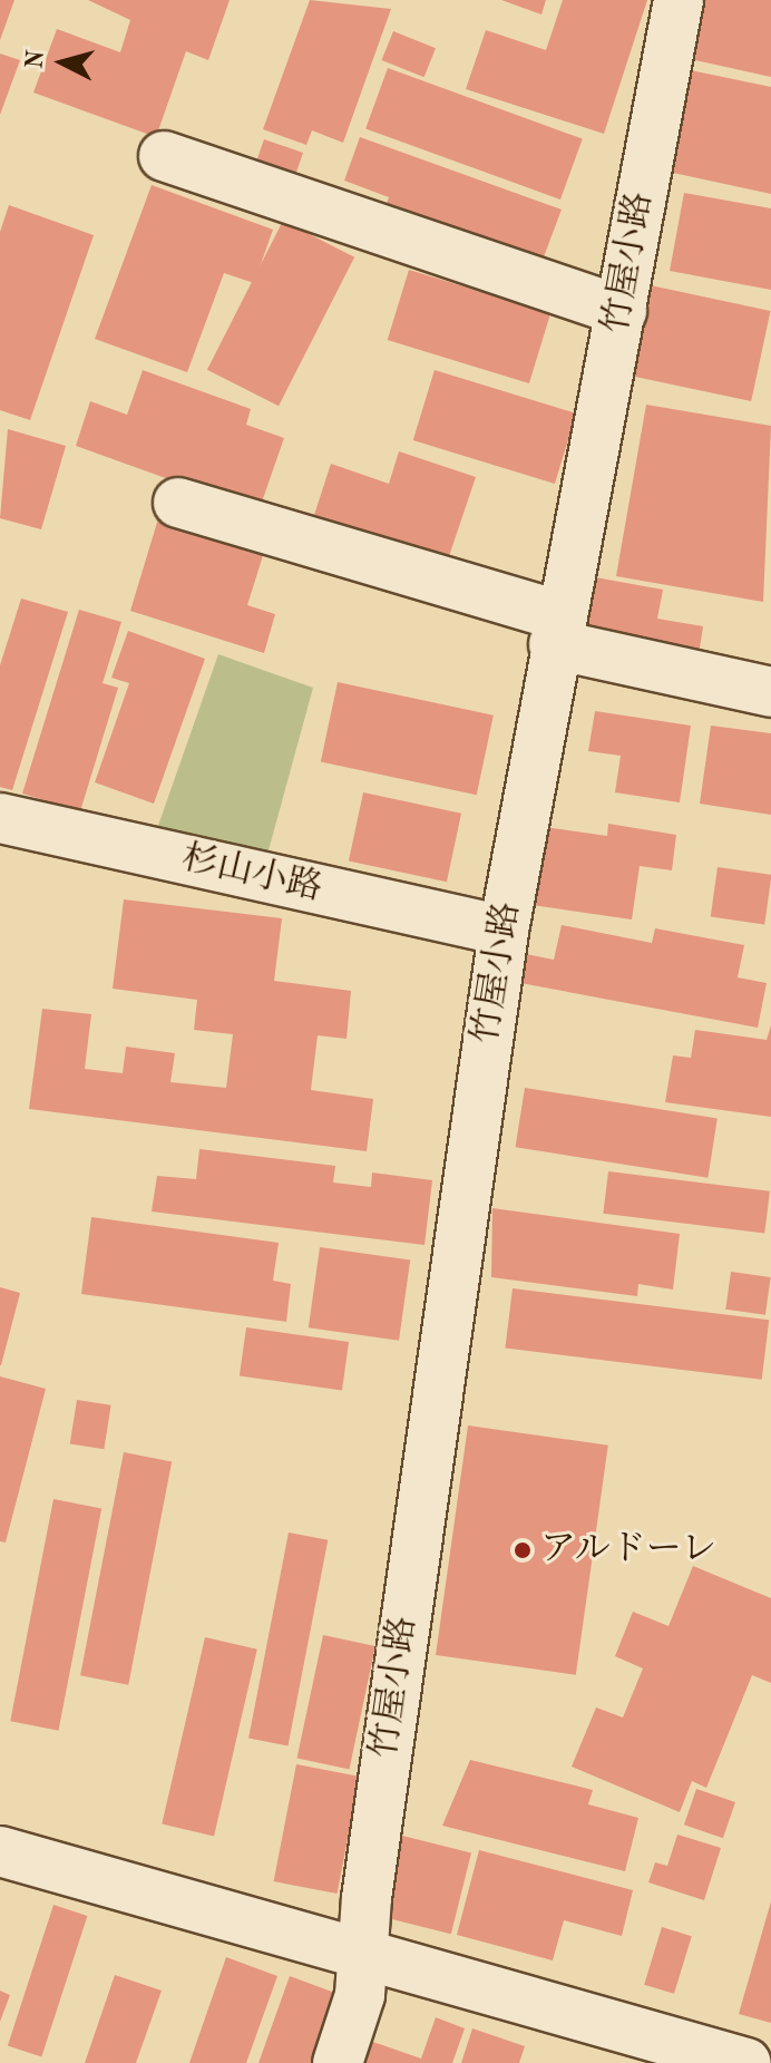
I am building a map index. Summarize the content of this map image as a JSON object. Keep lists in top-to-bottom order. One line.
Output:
{"streets":{"street":["竹屋小路","杉山小路"]},"crossings":[["竹屋小路","杉山小路"]],"places":["アルドーレ"],"north":"left"}
